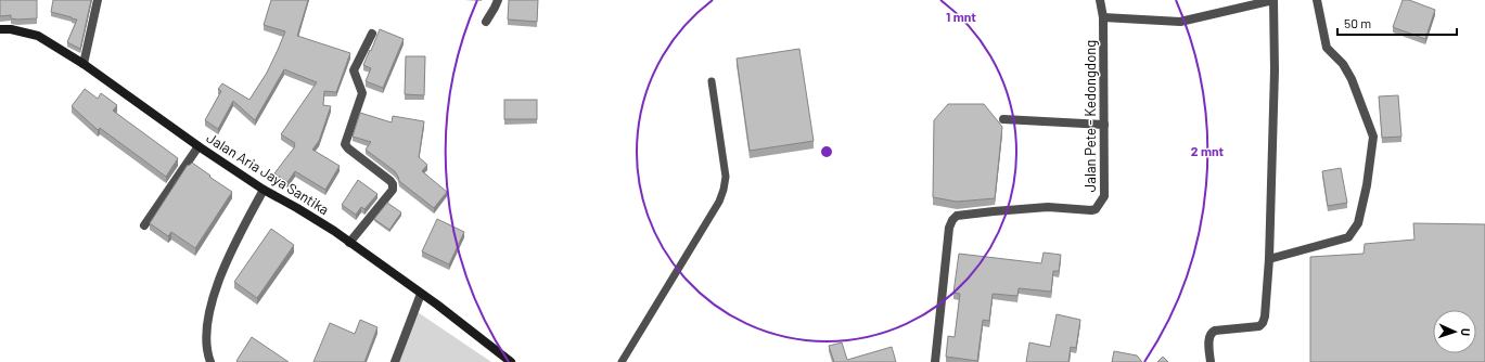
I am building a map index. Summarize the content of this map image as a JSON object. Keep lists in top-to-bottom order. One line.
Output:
{"streets":{"street":["Jalan Pete - Kedongdong","Jalan Aria Jaya Santika"]},"scale_bar":"50 m","north":"right","rings":["1 mnt","2 mnt"]}
